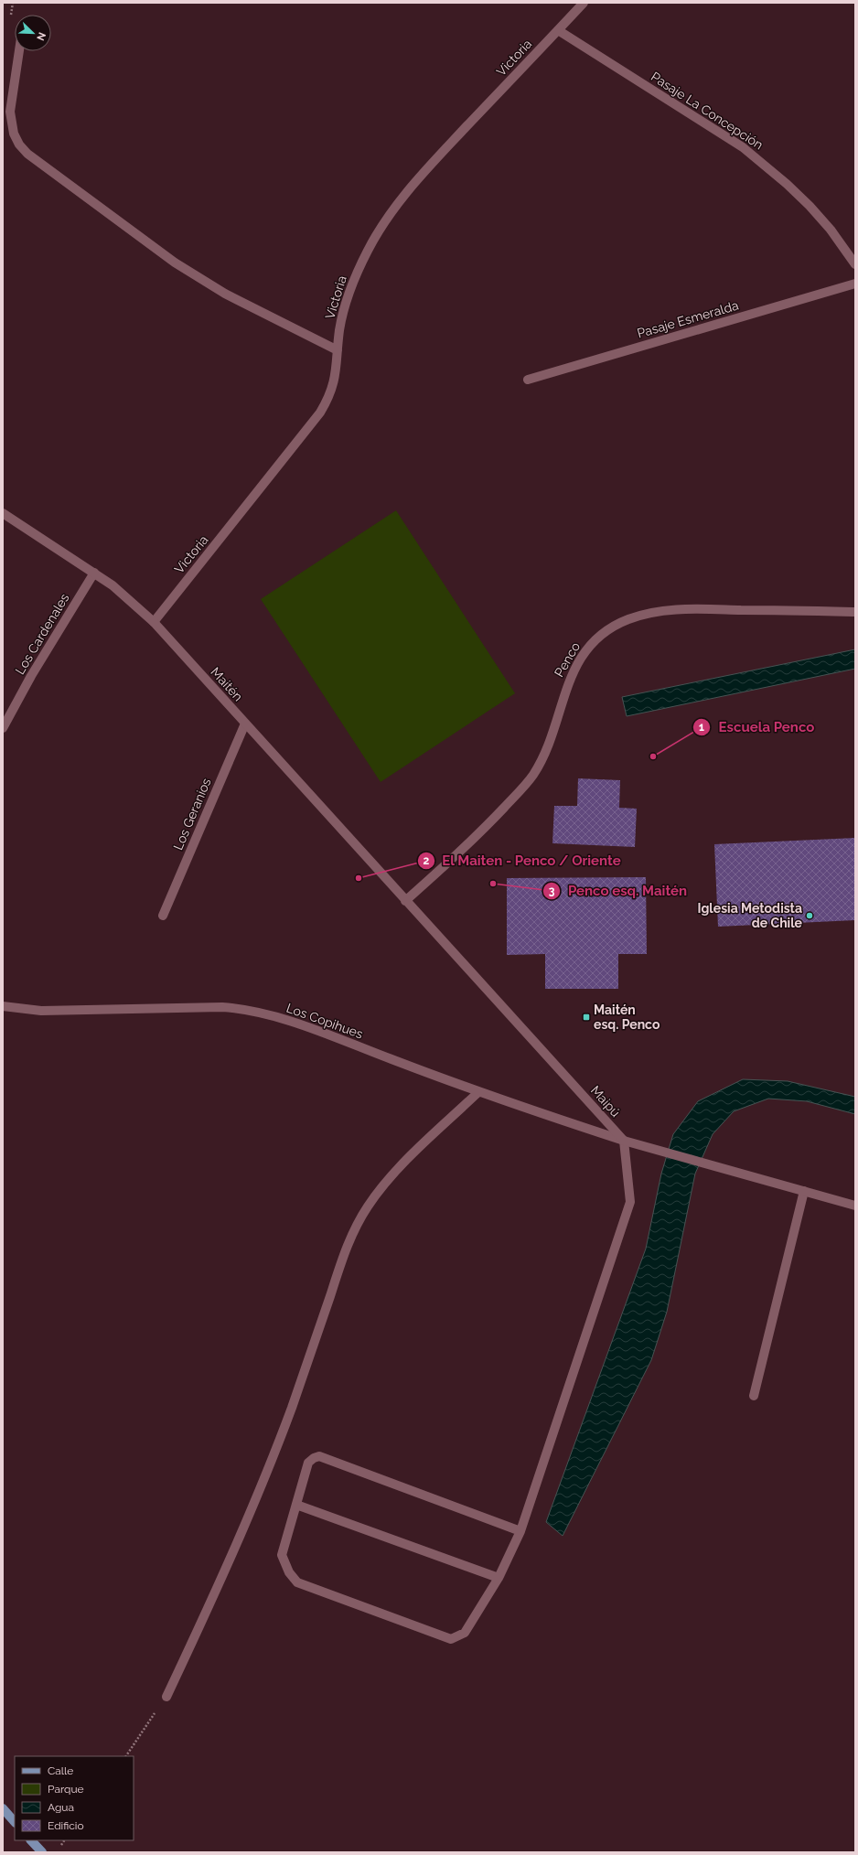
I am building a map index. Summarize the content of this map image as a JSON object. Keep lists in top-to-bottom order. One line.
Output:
{"streets":{"street":["Victoria","Pasaje La Concepción","Pasaje Esmeralda","Los Cardenales","Penco","Maitén","Los Geranios","Los Copihues","Maipú"]},"crossings":[["Victoria","Pasaje La Concepción"],["Victoria","Maitén"],["Los Cardenales","Maitén"],["Penco","Maitén"],["Penco","Maipú"],["Maitén","Los Geranios"],["Maitén","Maipú"],["Los Copihues","Maipú"]],"places":{"other":["Escuela Penco","El Maiten - Penco / Oriente","Penco esq. Maitén","Iglesia Metodista de Chile"],"transit":["Maitén esq. Penco"]},"legend":["Calle","Parque","Agua","Edificio"],"north":"bottom right"}
